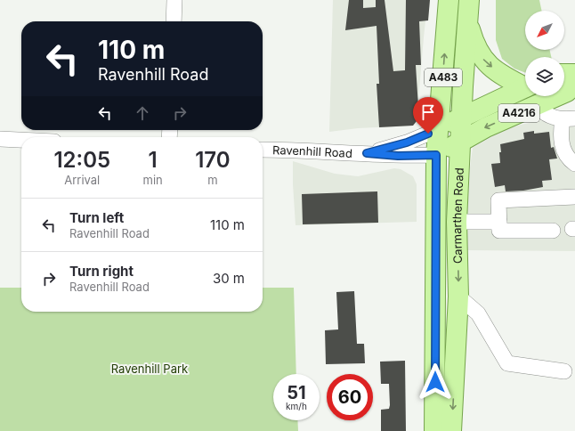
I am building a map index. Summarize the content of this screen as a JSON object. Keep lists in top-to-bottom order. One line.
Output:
{"streets":{"main road":["A483","A4216","Carmarthen Road"],"street":["Ravenhill Road"]},"crossings":[["A4216","Carmarthen Road"],["Ravenhill Road","Carmarthen Road"]],"parks":["Ravenhill Park"],"north":"bottom left","page":{"turn":["110 m","Ravenhill Road"],"eta":["12:05","Arrival","1","min","170","m"],"list":[{"name":"Turn left","note":"Ravenhill Road","value":"110 m"},{"name":"Turn right","note":"Ravenhill Road","value":"30 m"}],"speed":"51 km/h","limit":"60"}}
